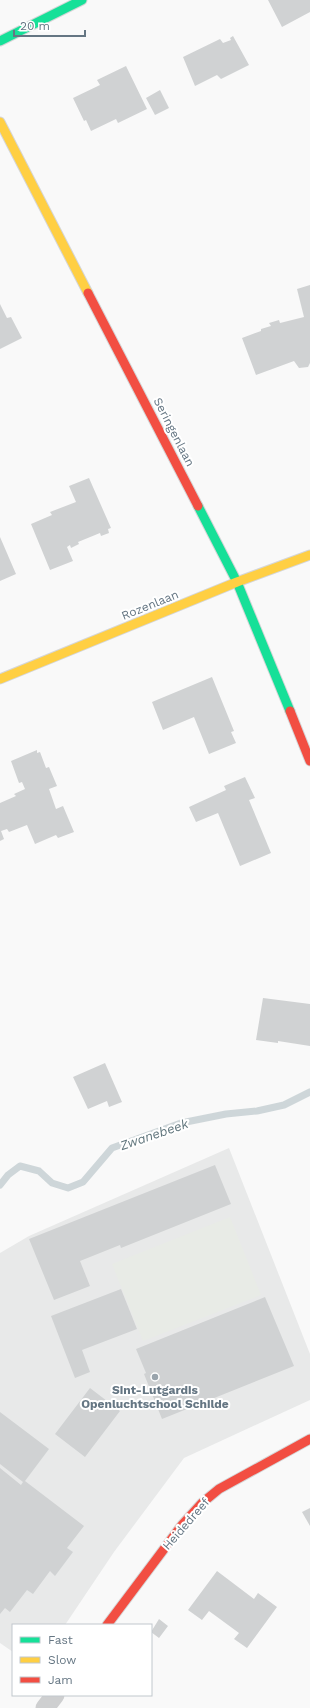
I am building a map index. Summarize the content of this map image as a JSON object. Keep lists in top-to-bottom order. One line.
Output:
{"streets":{"street":["Seringenlaan","Rozenlaan","Heidedreef"]},"crossings":[["Seringenlaan","Rozenlaan"]],"water":["Zwanebeek"],"places":["Sint-Lutgardis Openluchtschool Schilde"],"legend":["Fast","Slow","Jam"],"scale_bar":"20 m"}
